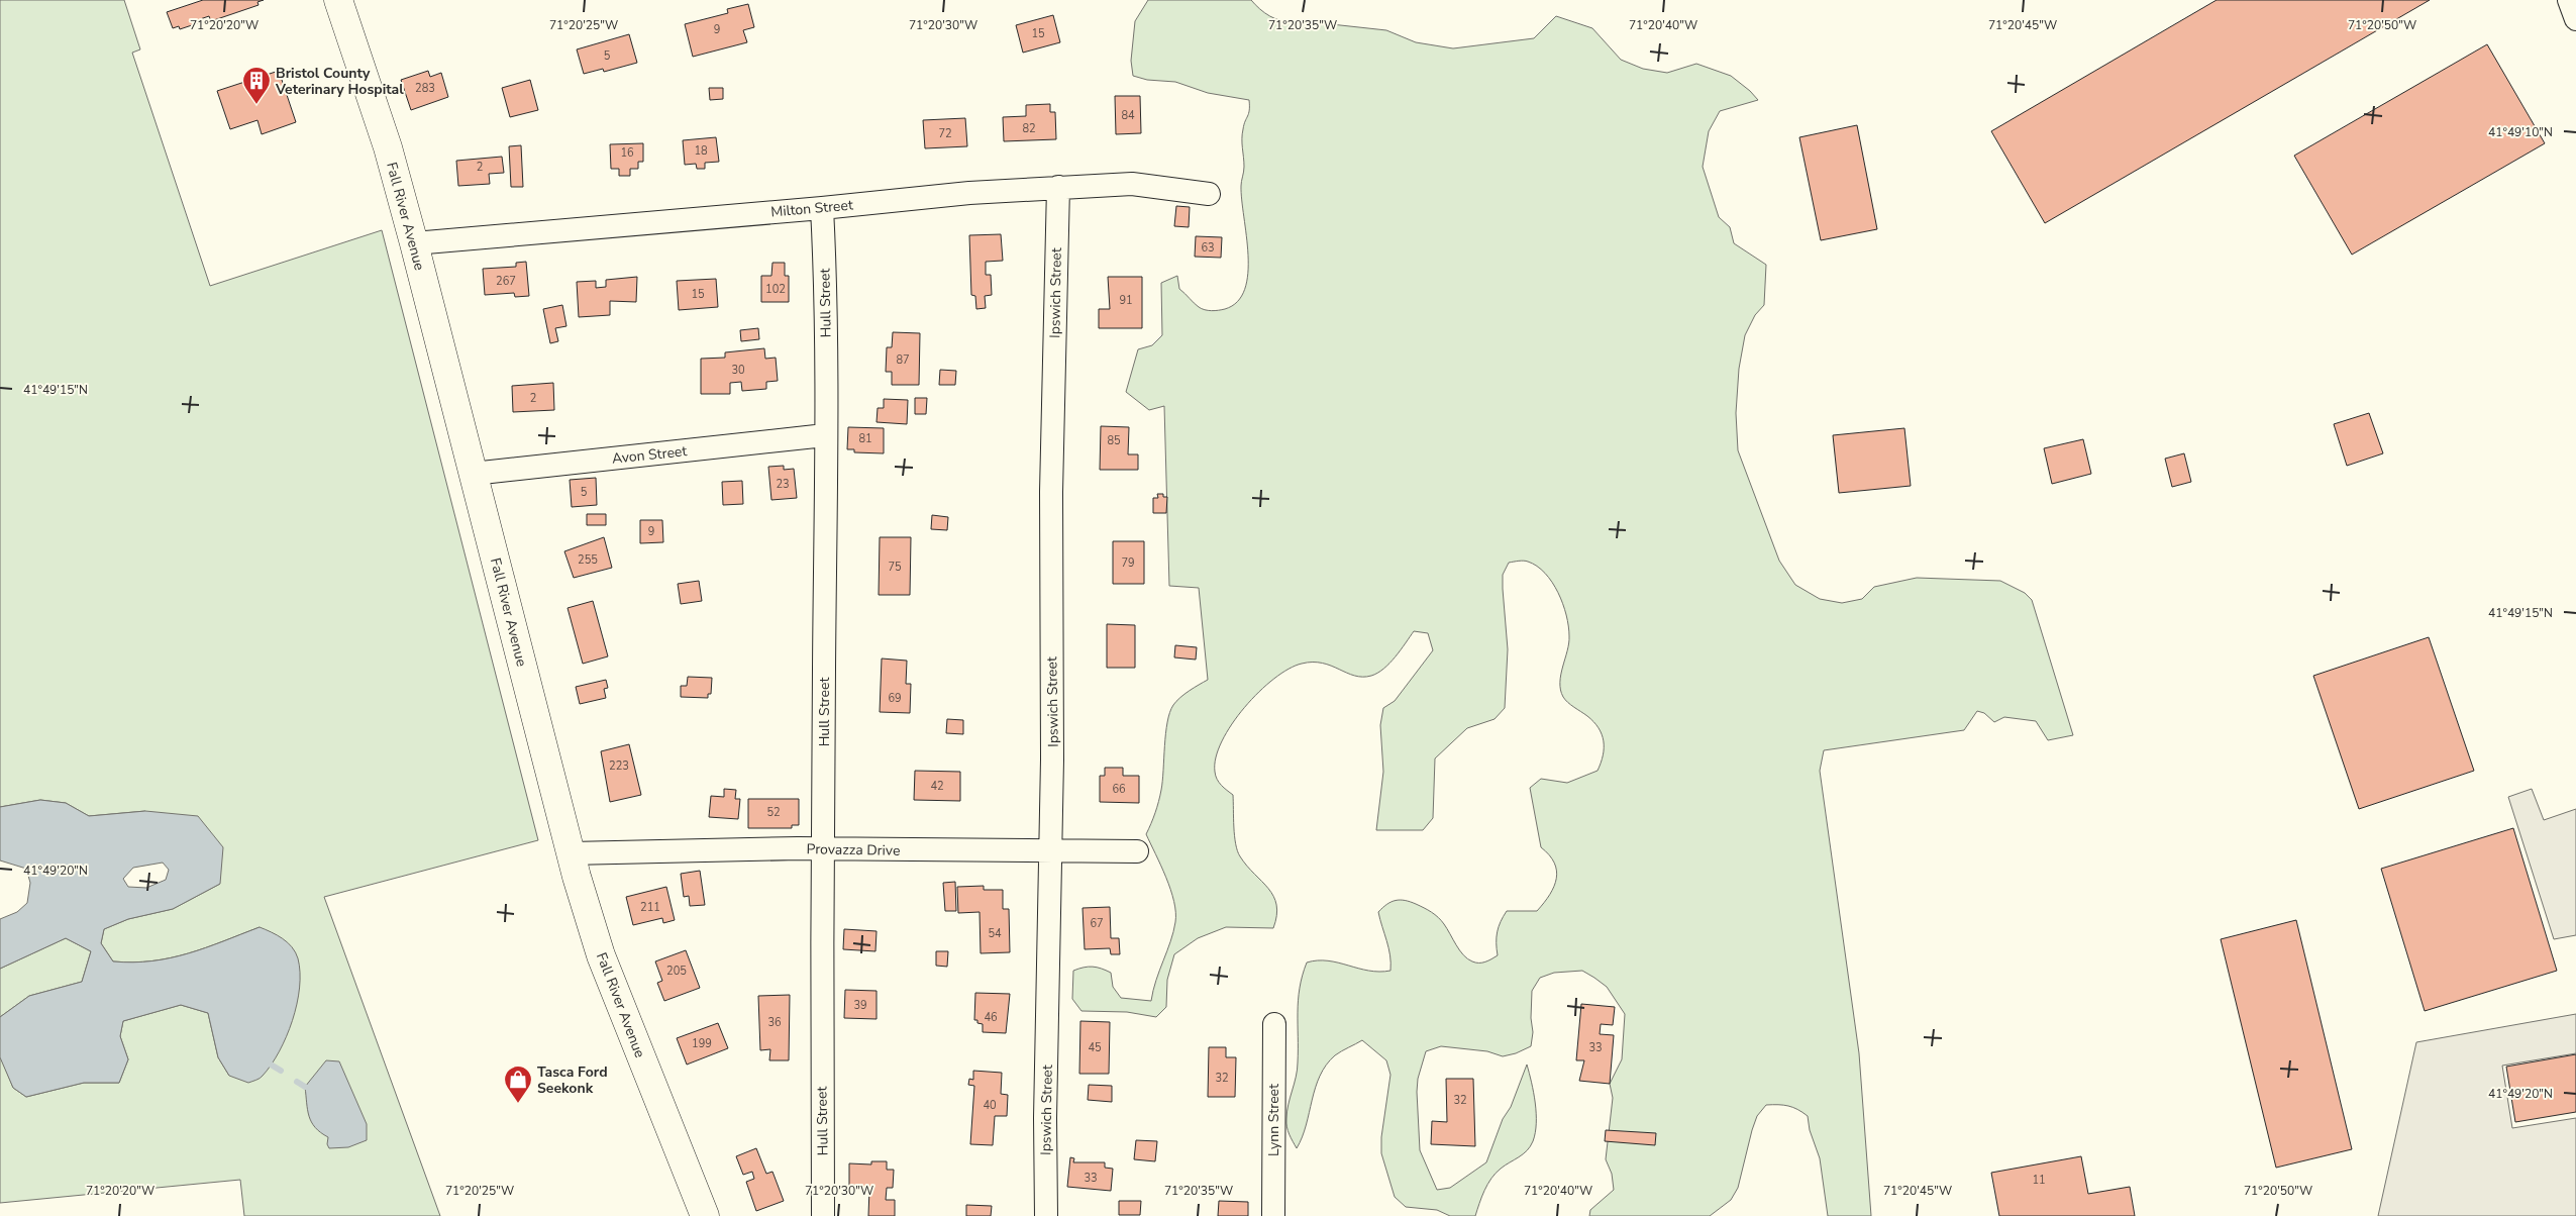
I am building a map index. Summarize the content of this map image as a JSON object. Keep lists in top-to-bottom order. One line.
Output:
{"streets":{"main road":["Fall River Avenue"],"street":["Milton Street","Ipswich Street","Hull Street","Avon Street","Provazza Drive","Lynn Street"]},"crossings":[["Milton Street","Fall River Avenue"],["Milton Street","Ipswich Street"],["Milton Street","Hull Street"],["Fall River Avenue","Avon Street"],["Fall River Avenue","Provazza Drive"],["Ipswich Street","Provazza Drive"],["Hull Street","Avon Street"],["Hull Street","Provazza Drive"]],"places":{"building":["Bristol County Veterinary Hospital"],"shop":["Tasca Ford Seekonk"]},"house_numbers":["9","15","5","283","84","82","72","18","16","2","63","267","102","15","91","87","30","2","81","85","23","5","9","255","79","75","69","223","42","66","52","211","67","54","205","39","46","36","199","45","33","32","32","40","33","11"],"coordinates":["71°20'20\"W","71°20'25\"W","71°20'30\"W","71°20'35\"W","71°20'40\"W","71°20'45\"W","71°20'50\"W","41°49'10\"N","41°49'15\"N","41°49'20\"N"]}
